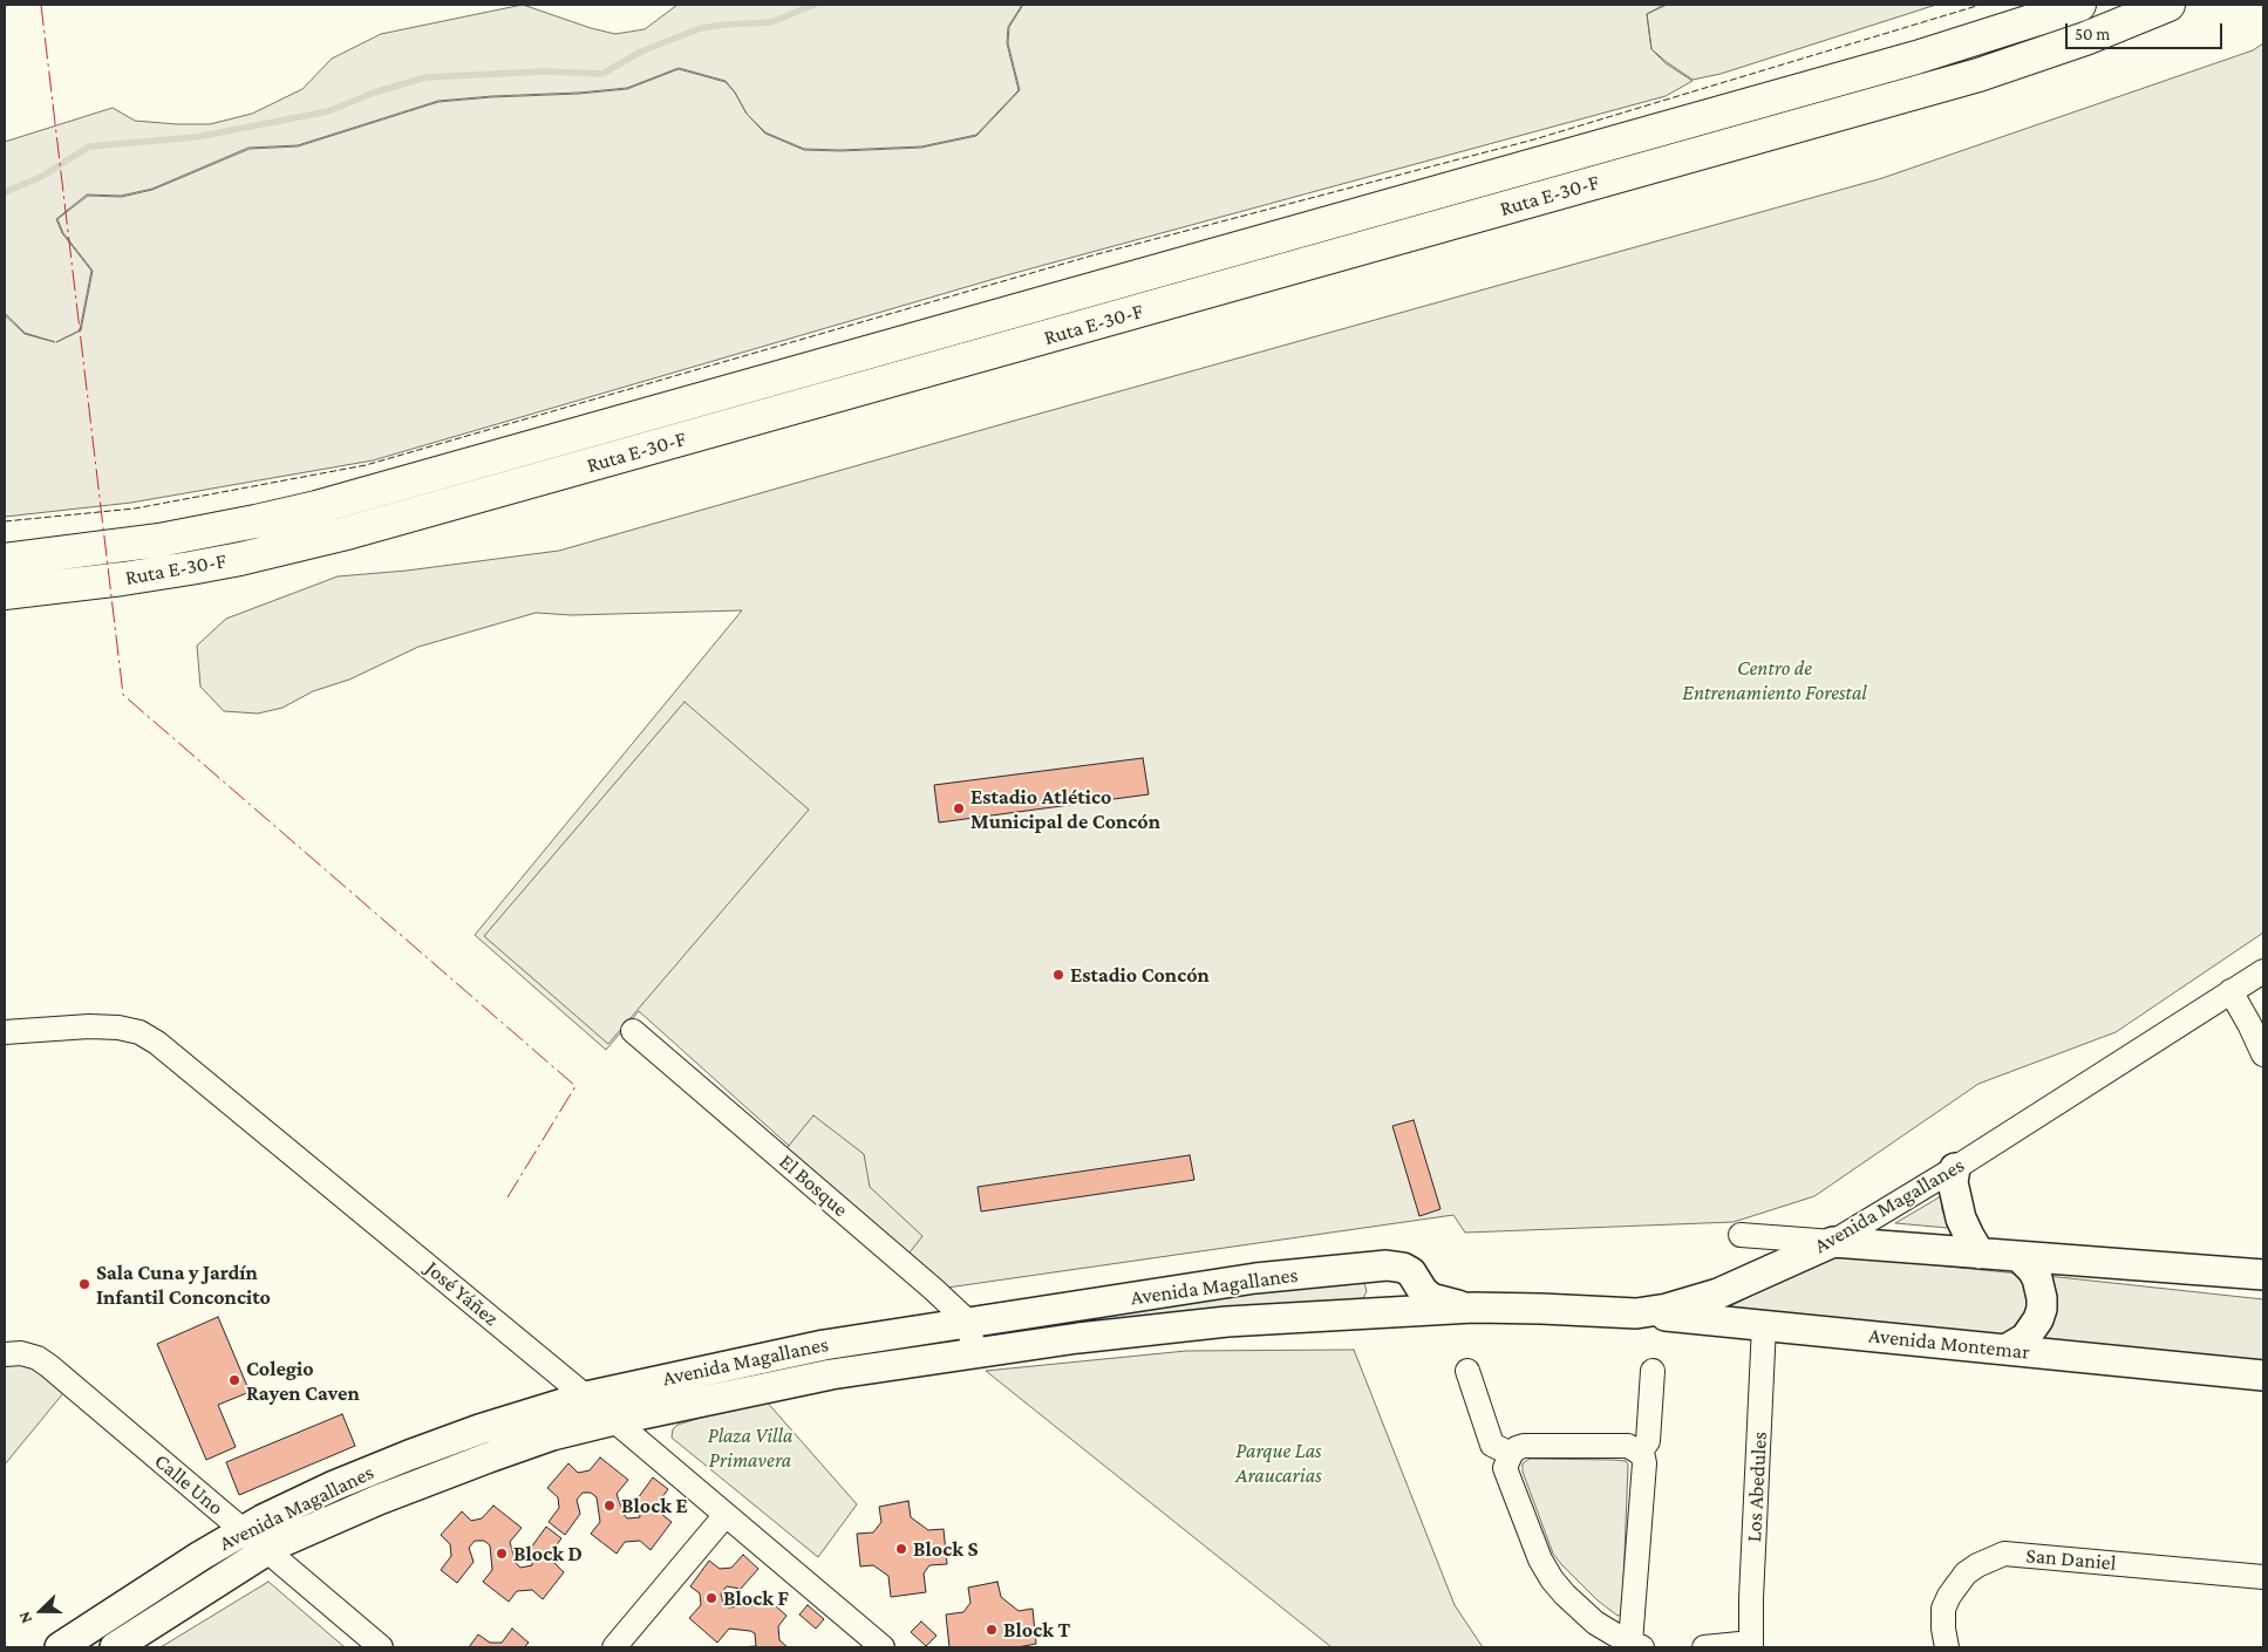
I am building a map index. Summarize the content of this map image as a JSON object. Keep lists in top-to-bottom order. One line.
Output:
{"streets":{"highway":["Ruta E-30-F"],"main road":["Avenida Magallanes","Avenida Montemar"],"street":["El Bosque","José Yáñez","Calle Uno","Los Abedules","San Daniel"]},"crossings":[["El Bosque","Avenida Magallanes"],["Avenida Magallanes","José Yáñez"],["Avenida Magallanes","Avenida Montemar"],["Avenida Magallanes","Calle Uno"],["Avenida Montemar","Los Abedules"]],"parks":["Centro de Entrenamiento Forestal","Plaza Villa Primavera","Parque Las Araucarias"],"places":["Estadio Atlético Municipal de Concón","Estadio Concón","Sala Cuna y Jardín Infantil Conconcito","Colegio Rayen Caven","Block E","Block S","Block D","Block F","Block T"],"scale_bar":"50 m","north":"left"}
